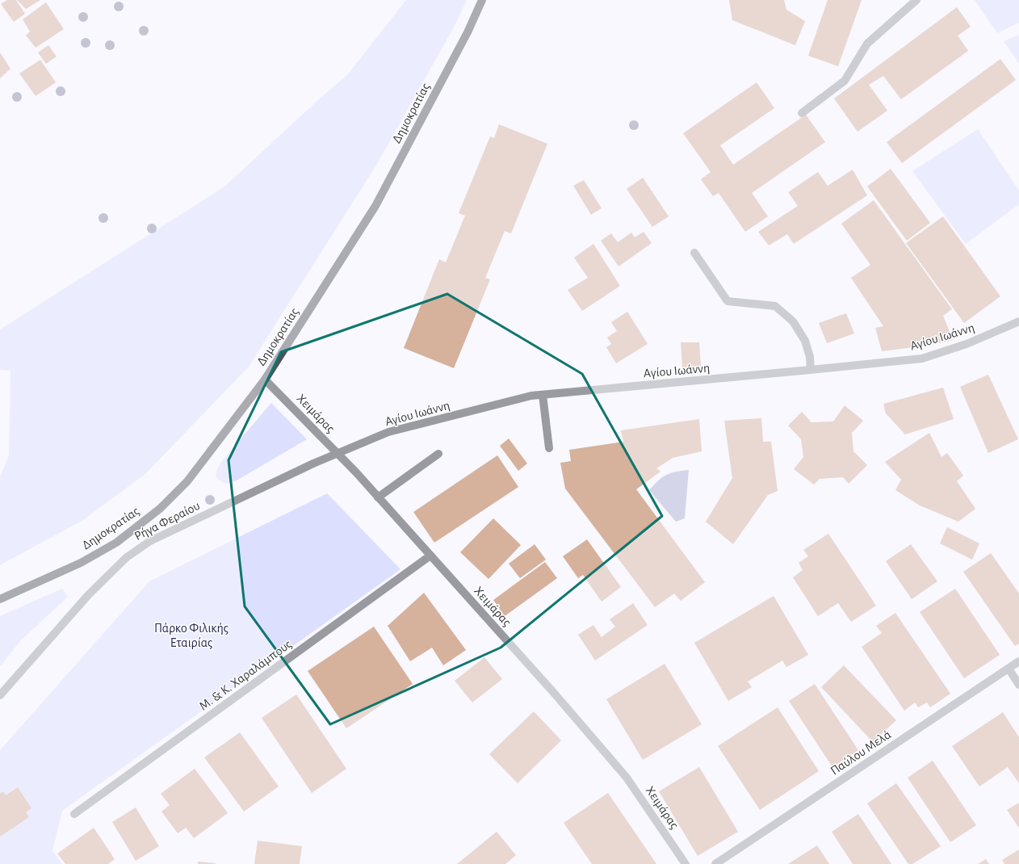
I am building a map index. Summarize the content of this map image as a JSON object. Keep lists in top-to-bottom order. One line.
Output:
{"streets":{"main road":["Δημοκρατίας"],"street":["Αγίου Ιωάννη","Χειμάρας","Ρήγα Φεραίου","Μ. & Κ. Χαραλάμπους","Παύλου Μελά"]},"crossings":[["Δημοκρατίας","Χειμάρας"],["Αγίου Ιωάννη","Χειμάρας"],["Αγίου Ιωάννη","Ρήγα Φεραίου"],["Χειμάρας","Ρήγα Φεραίου"],["Χειμάρας","Μ. & Κ. Χαραλάμπους"]],"parks":["Πάρκο Φιλικής Εταιρίας"]}
